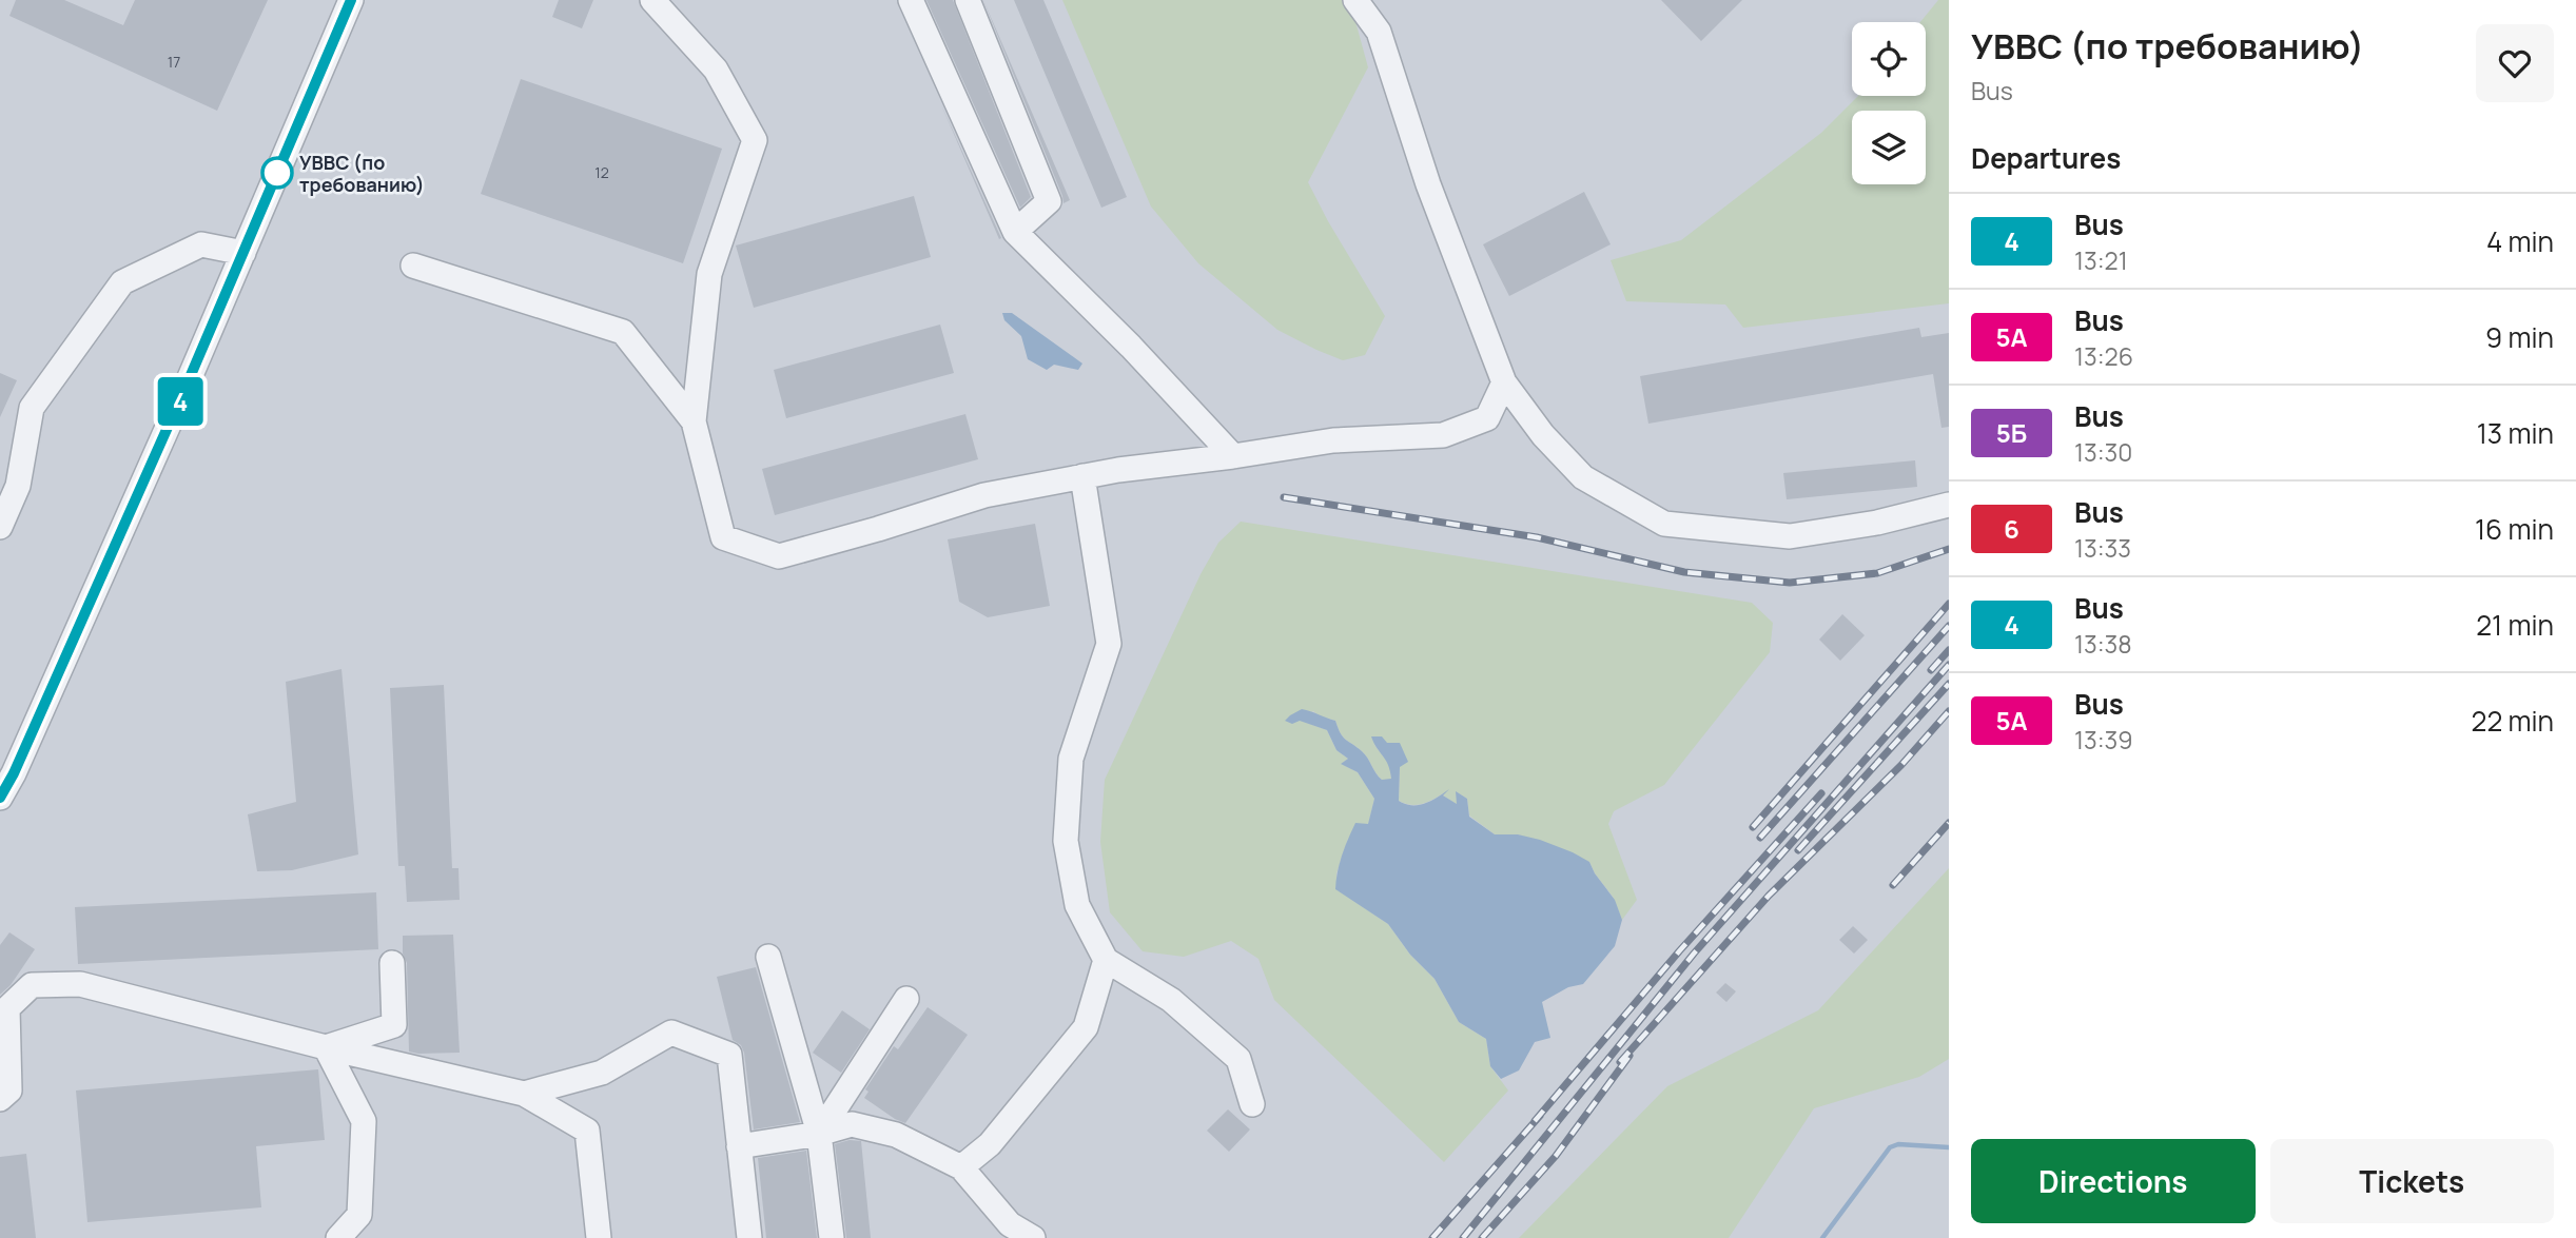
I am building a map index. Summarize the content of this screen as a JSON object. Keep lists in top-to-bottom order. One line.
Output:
{"places":["УВВС (по требованию)"],"lines":["bus line 4"],"house_numbers":["17","12"],"page":{"on_map":"4","heading":[["УВВС (по требованию)","Bus"],"Departures"],"list":[{"mark":"4","name":"Bus","note":"13:21","value":"4 min"},{"mark":"5А","name":"Bus","note":"13:26","value":"9 min"},{"mark":"5Б","name":"Bus","note":"13:30","value":"13 min"},{"mark":"6","name":"Bus","note":"13:33","value":"16 min"},{"mark":"4","name":"Bus","note":"13:38","value":"21 min"},{"mark":"5А","name":"Bus","note":"13:39","value":"22 min"}],"buttons":["Directions","Tickets"]}}
